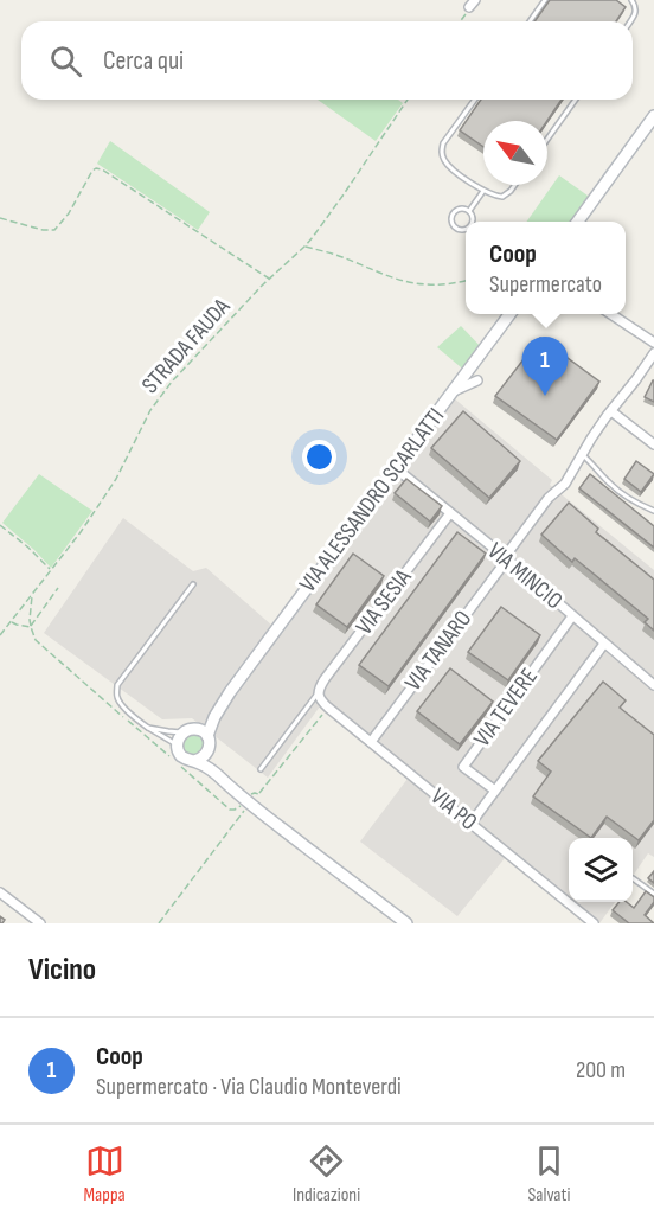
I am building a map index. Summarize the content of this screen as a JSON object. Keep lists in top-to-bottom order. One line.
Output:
{"streets":{"street":["VIA ALESSANDRO SCARLATTI","VIA MINCIO","VIA SESIA","VIA TANARO","VIA TEVERE","VIA PO"],"path":["STRADA FAUDA"]},"crossings":[["VIA ALESSANDRO SCARLATTI","VIA MINCIO"],["VIA MINCIO","VIA SESIA"],["VIA MINCIO","VIA TANARO"],["VIA MINCIO","VIA TEVERE"],["VIA SESIA","VIA PO"],["VIA TANARO","VIA PO"]],"north":"top left","page":{"search":"Cerca qui","popup":["Coop","Supermercato"],"pins":"1","heading":"Vicino","list":[{"mark":"1","name":"Coop","note":"Supermercato · Via Claudio Monteverdi","value":"200 m"}],"nav":["Mappa","Indicazioni","Salvati"]}}
